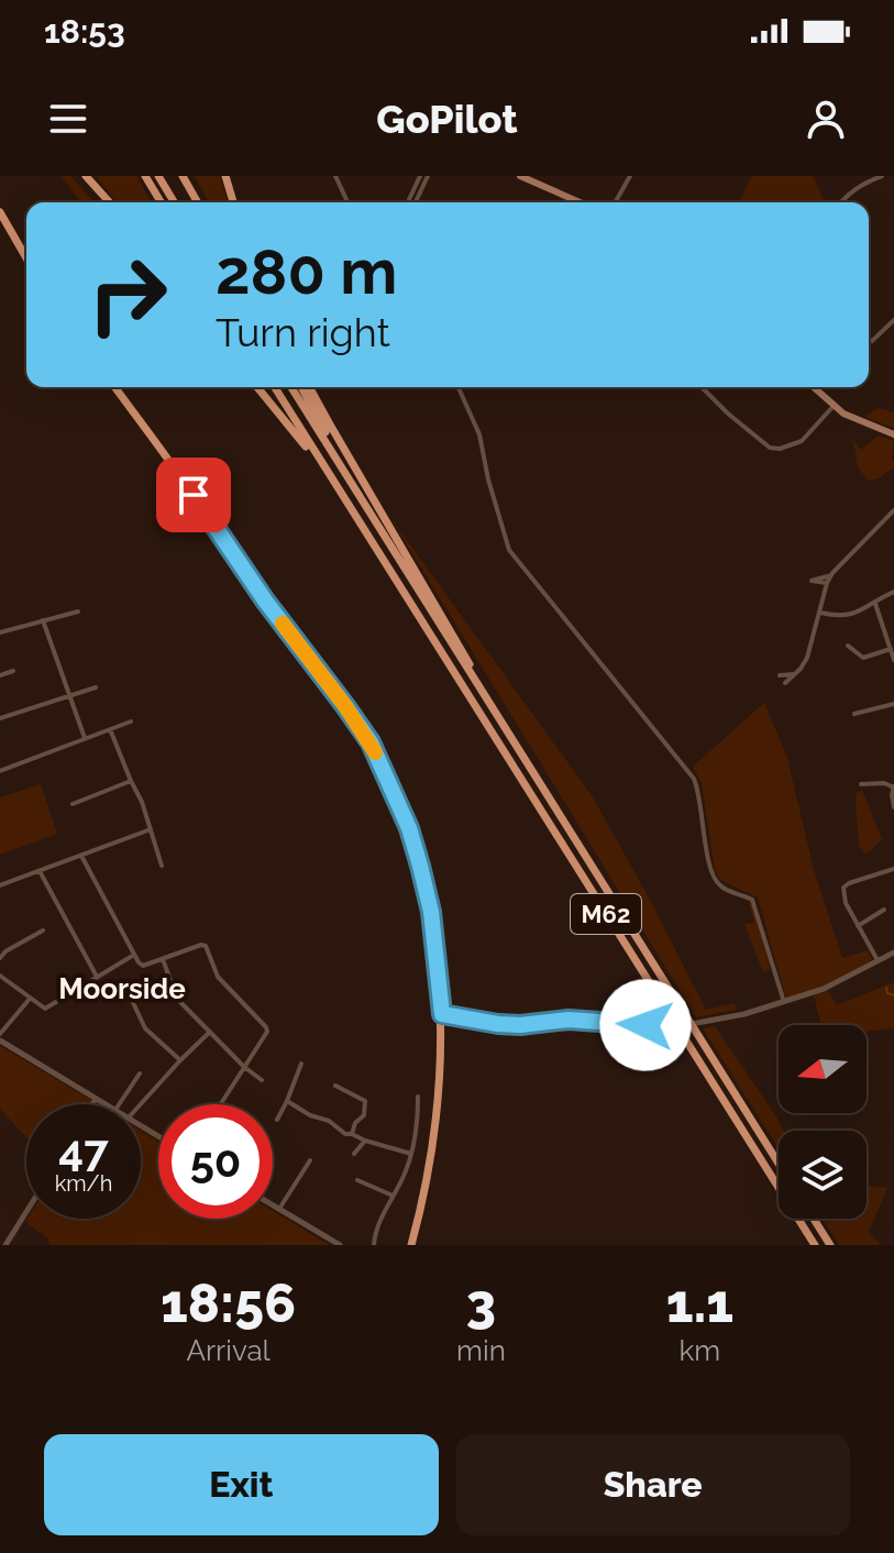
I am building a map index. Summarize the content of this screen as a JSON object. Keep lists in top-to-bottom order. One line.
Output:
{"streets":{"highway":["M62"]},"districts":["Moorside"],"north":"left","page":{"status":"18:53","header":"GoPilot","turn":["280 m","Turn right"],"speed":"47 km/h","limit":"50","eta":["18:56","Arrival","3","min","1.1","km"],"buttons":["Exit","Share"]}}
